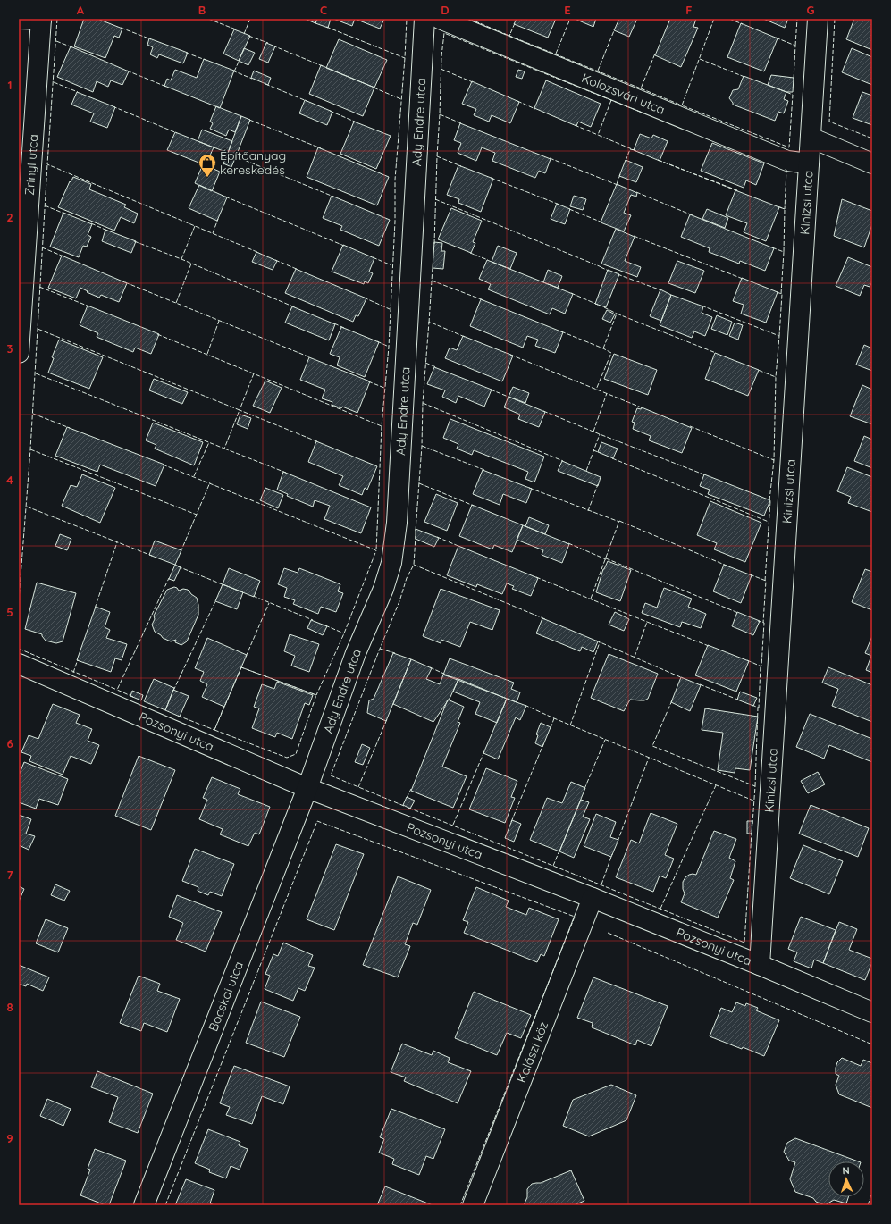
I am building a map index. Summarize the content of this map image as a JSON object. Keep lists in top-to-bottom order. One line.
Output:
{"streets":{"street":["Kolozsvári utca","Ady Endre utca","Zrínyi utca","Kinizsi utca","Pozsonyi utca","Bocskai utca","Kalászi köz"]},"crossings":[["Kolozsvári utca","Kinizsi utca"],["Ady Endre utca","Pozsonyi utca"],["Ady Endre utca","Bocskai utca"],["Kinizsi utca","Pozsonyi utca"],["Pozsonyi utca","Bocskai utca"],["Pozsonyi utca","Kalászi köz"]],"places":{"shop":["Építőanyag kereskedés"]},"north":"top","grid":{"columns":["A","B","C","D","E","F","G"],"rows":["1","2","3","4","5","6","7","8","9"]}}
